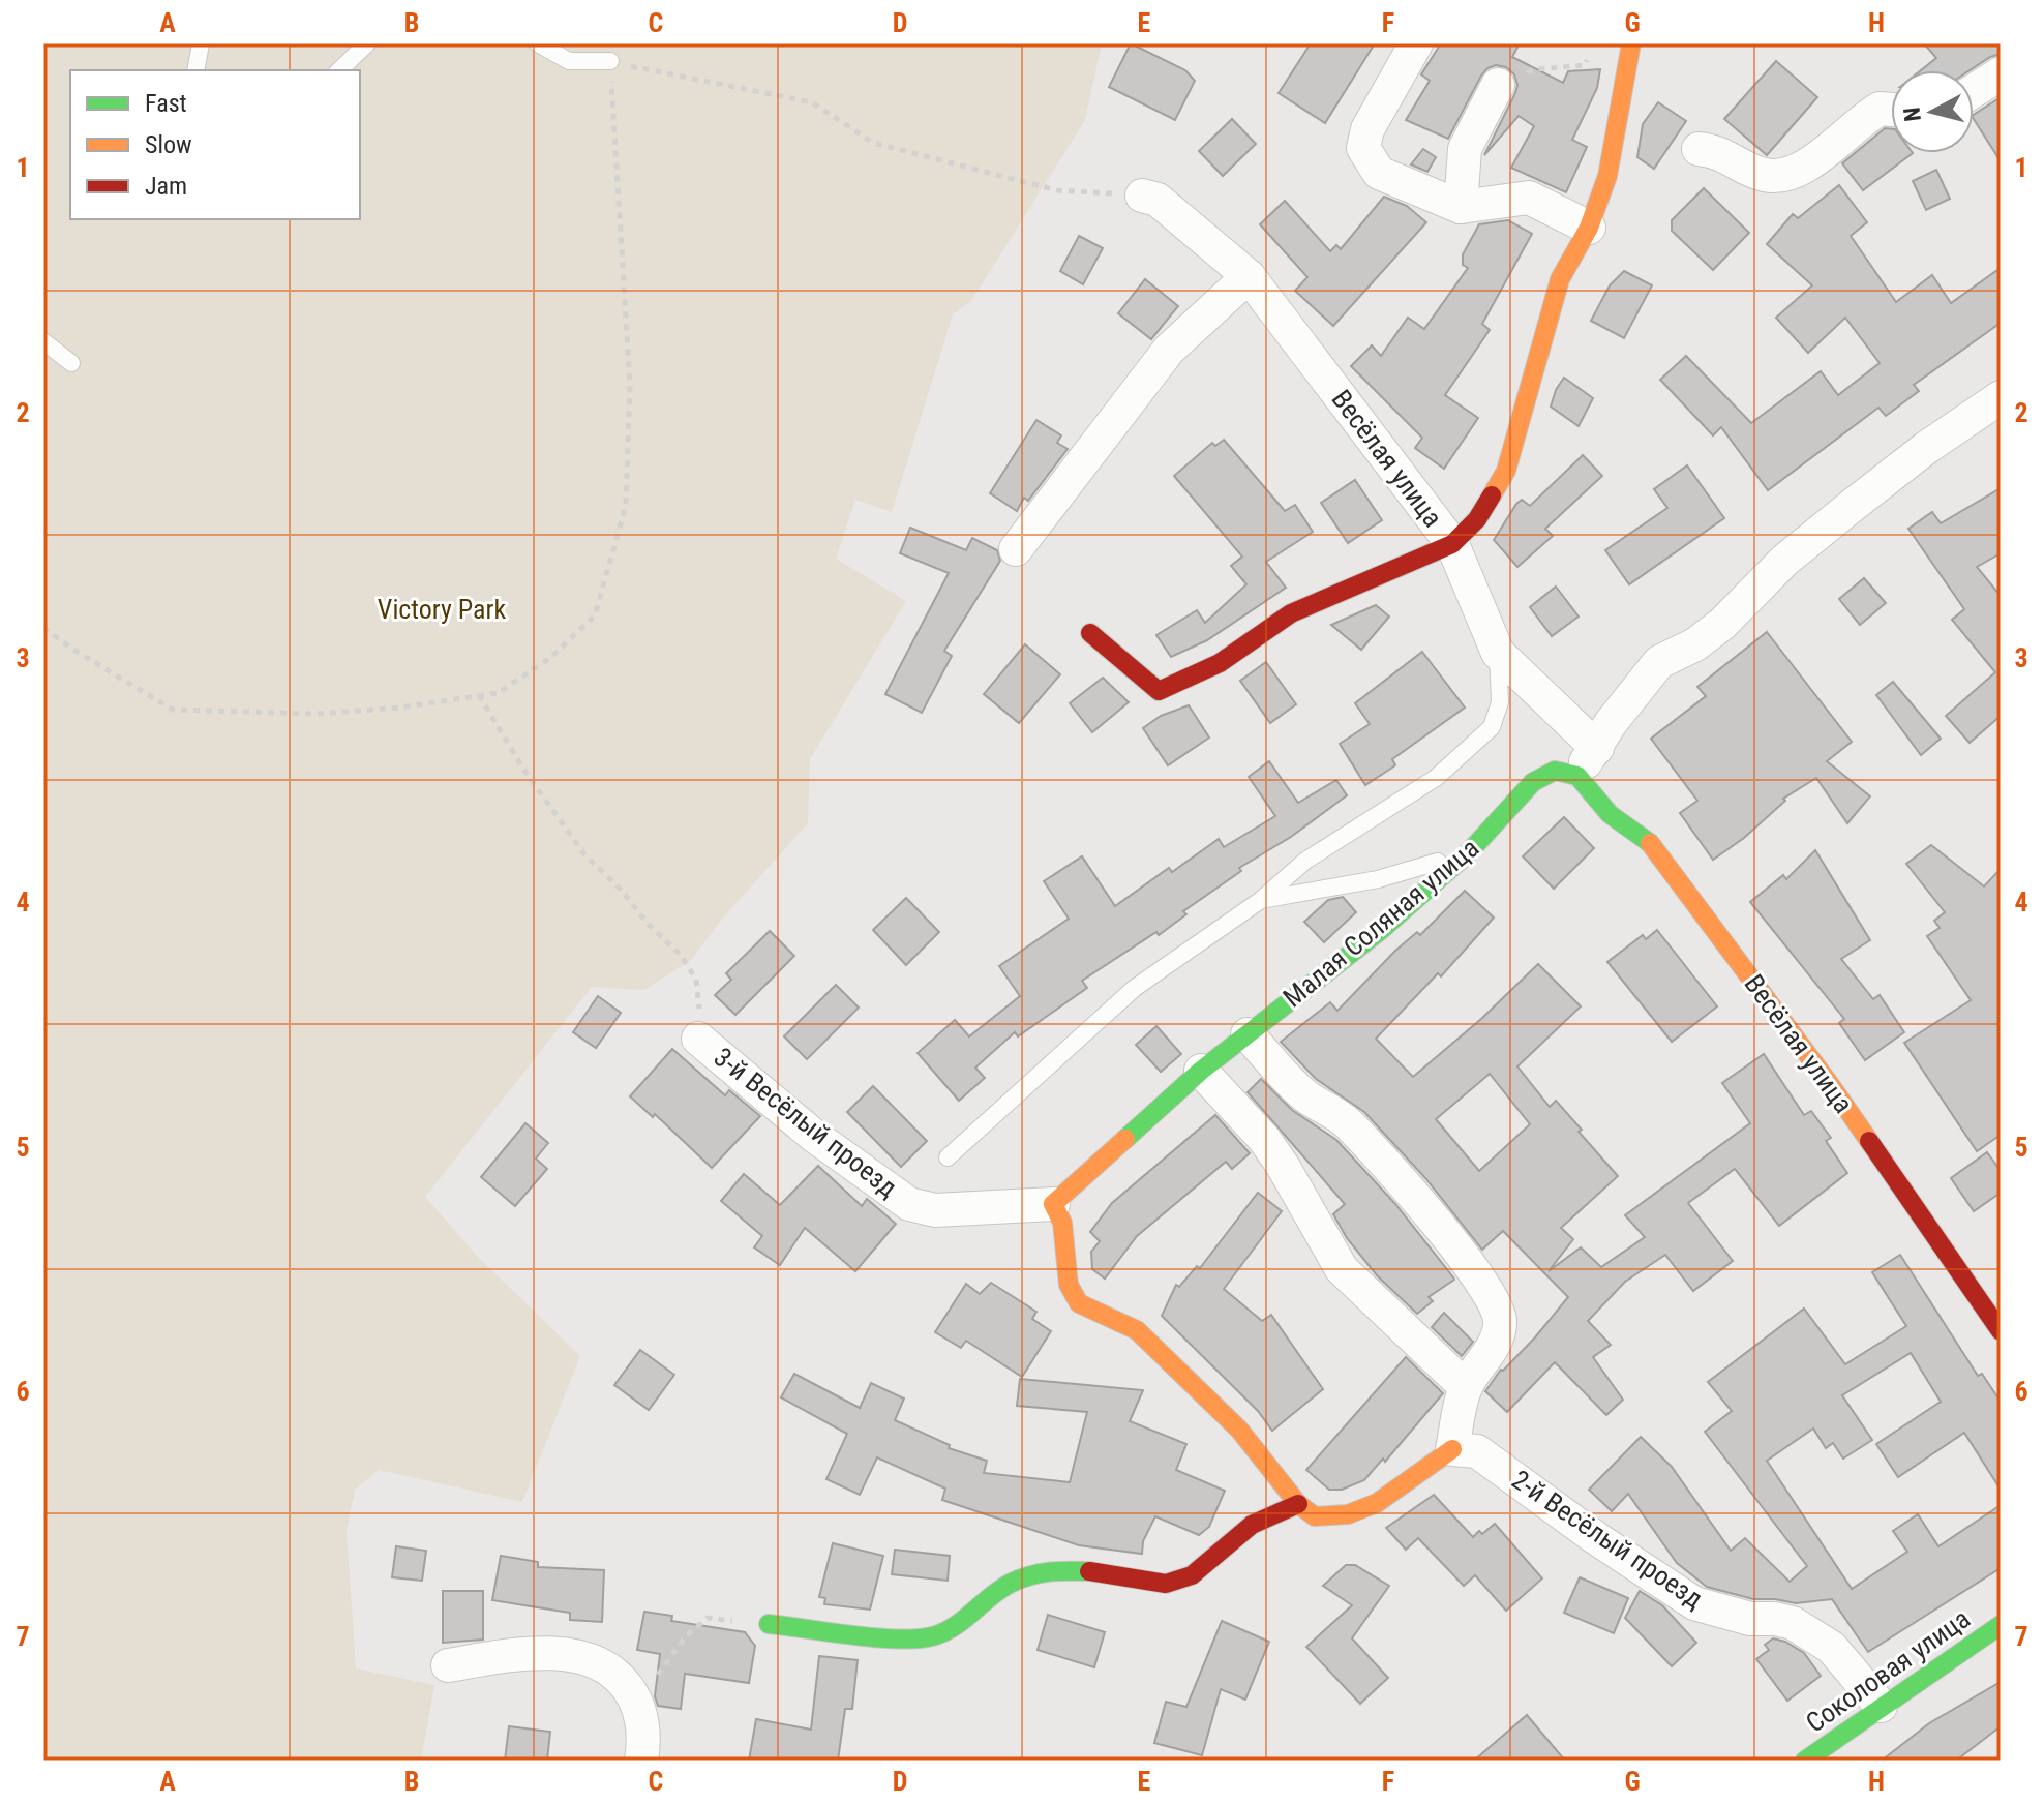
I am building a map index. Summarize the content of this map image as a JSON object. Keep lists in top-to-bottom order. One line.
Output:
{"streets":{"street":["Весёлая улица","Малая Соляная улица","3-й Весёлый проезд","2-й Весёлый проезд","Соколовая улица"]},"crossings":[["Весёлая улица","Малая Соляная улица"],["Малая Соляная улица","3-й Весёлый проезд"],["2-й Весёлый проезд","Соколовая улица"]],"parks":["Victory Park"],"legend":["Fast","Slow","Jam"],"north":"left","grid":{"columns":["A","B","C","D","E","F","G","H"],"rows":["1","2","3","4","5","6","7"]}}
